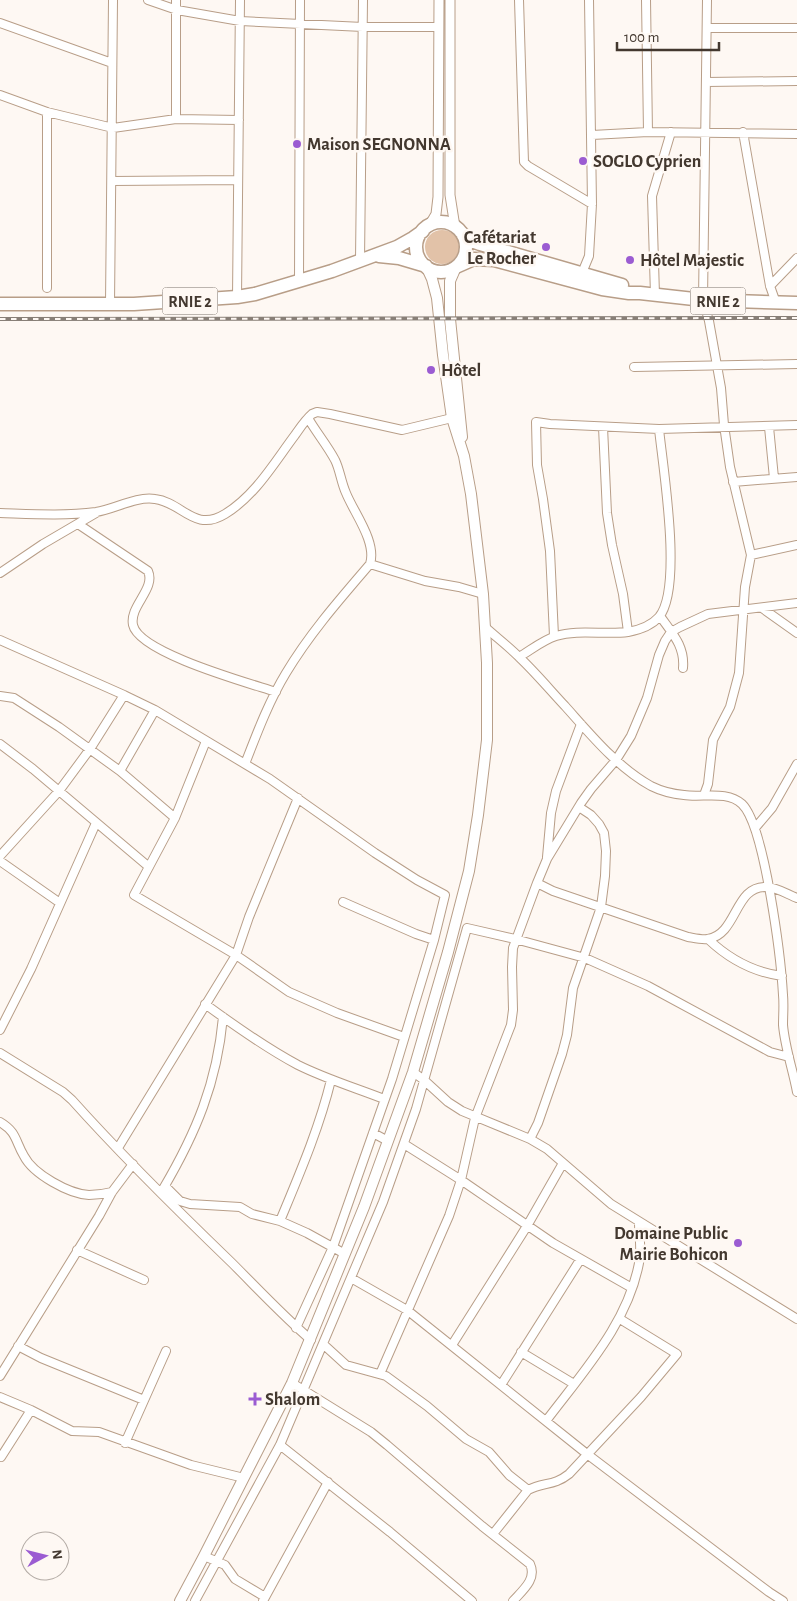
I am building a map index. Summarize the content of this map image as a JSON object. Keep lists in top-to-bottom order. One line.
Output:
{"streets":{"highway":["RNIE 2"]},"places":{"other":["Maison SEGNONNA","SOGLO Cyprien","Cafétariat Le Rocher","Hôtel Majestic","Hôtel","Domaine Public Mairie Bohicon"],"health":["Shalom"]},"scale_bar":"100 m","north":"right"}
